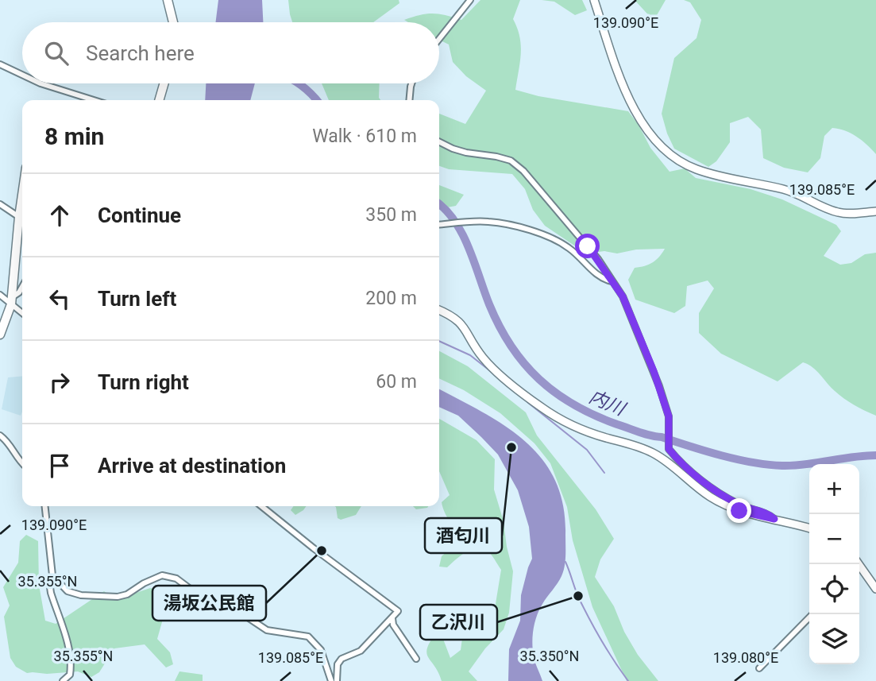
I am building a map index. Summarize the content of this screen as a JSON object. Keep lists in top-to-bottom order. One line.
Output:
{"water":["内川"],"places":["酒匂川","湯坂公民館","乙沢川"],"page":{"search":"Search here","heading":["8 min","Walk · 610 m"],"list":[["Continue","350 m"],["Turn left","200 m"],["Turn right","60 m"],"Arrive at destination"],"map_buttons":["+","−"]},"coordinates":["139.090°E","139.085°E","35.355°N","35.350°N","139.080°E"]}
